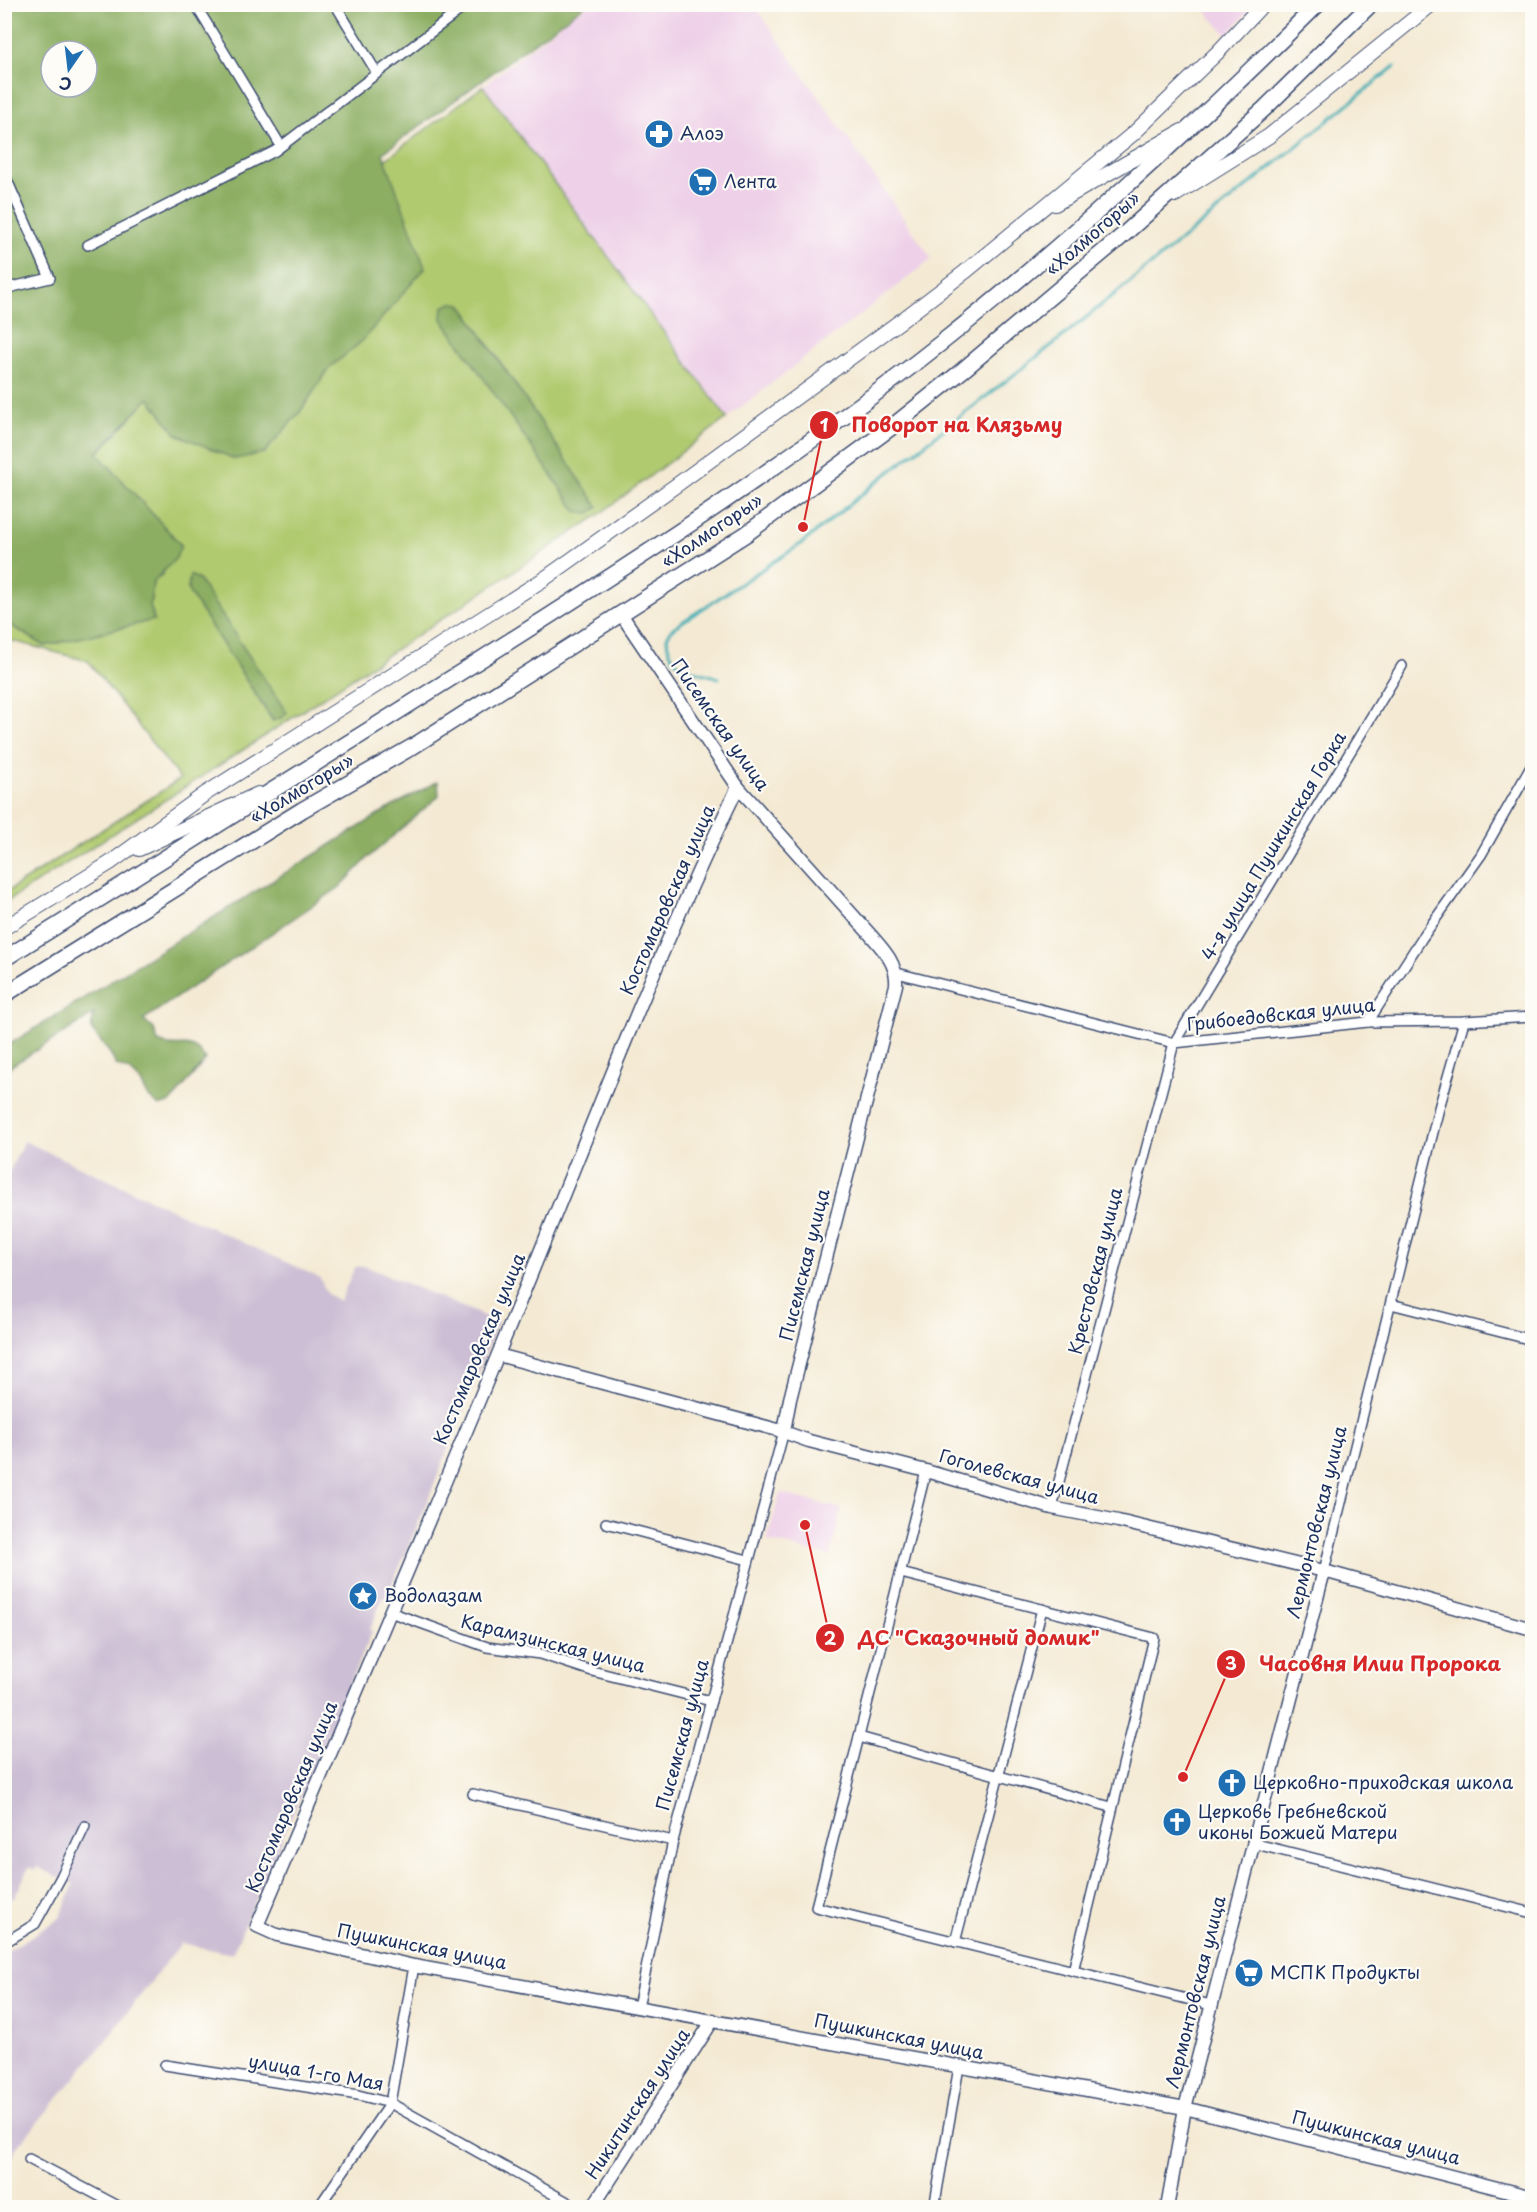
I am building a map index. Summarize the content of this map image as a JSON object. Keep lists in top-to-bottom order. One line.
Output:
{"streets":{"highway":["«Холмогоры»"],"street":["Писемская улица","4-я улица Пушкинская Горка","Костомаровская улица","Грибоедовская улица","Крестовская улица","Гоголевская улица","Лермонтовская улица","Карамзинская улица","Пушкинская улица","улица 1-го Мая","Никитинская улица"]},"crossings":[["«Холмогоры»","Писемская улица"],["Писемская улица","Костомаровская улица"],["Писемская улица","Грибоедовская улица"],["Писемская улица","Гоголевская улица"],["Писемская улица","Карамзинская улица"],["Писемская улица","Пушкинская улица"],["4-я улица Пушкинская Горка","Грибоедовская улица"],["4-я улица Пушкинская Горка","Крестовская улица"],["Костомаровская улица","Гоголевская улица"],["Костомаровская улица","Карамзинская улица"],["Костомаровская улица","Пушкинская улица"],["Грибоедовская улица","Крестовская улица"],["Грибоедовская улица","Лермонтовская улица"],["Крестовская улица","Гоголевская улица"],["Гоголевская улица","Лермонтовская улица"],["Лермонтовская улица","Пушкинская улица"],["Пушкинская улица","Никитинская улица"]],"places":{"pharmacy":["Алоэ"],"supermarket":["Лента","МСПК Продукты"],"other":["Поворот на Клязьму","ДС \"Сказочный домик\"","Часовня Илии Пророка"],"place":["Водолазам"],"church":["Церковно-приходская школа","Церковь Гребневской иконы Божией Матери"]},"north":"bottom"}
